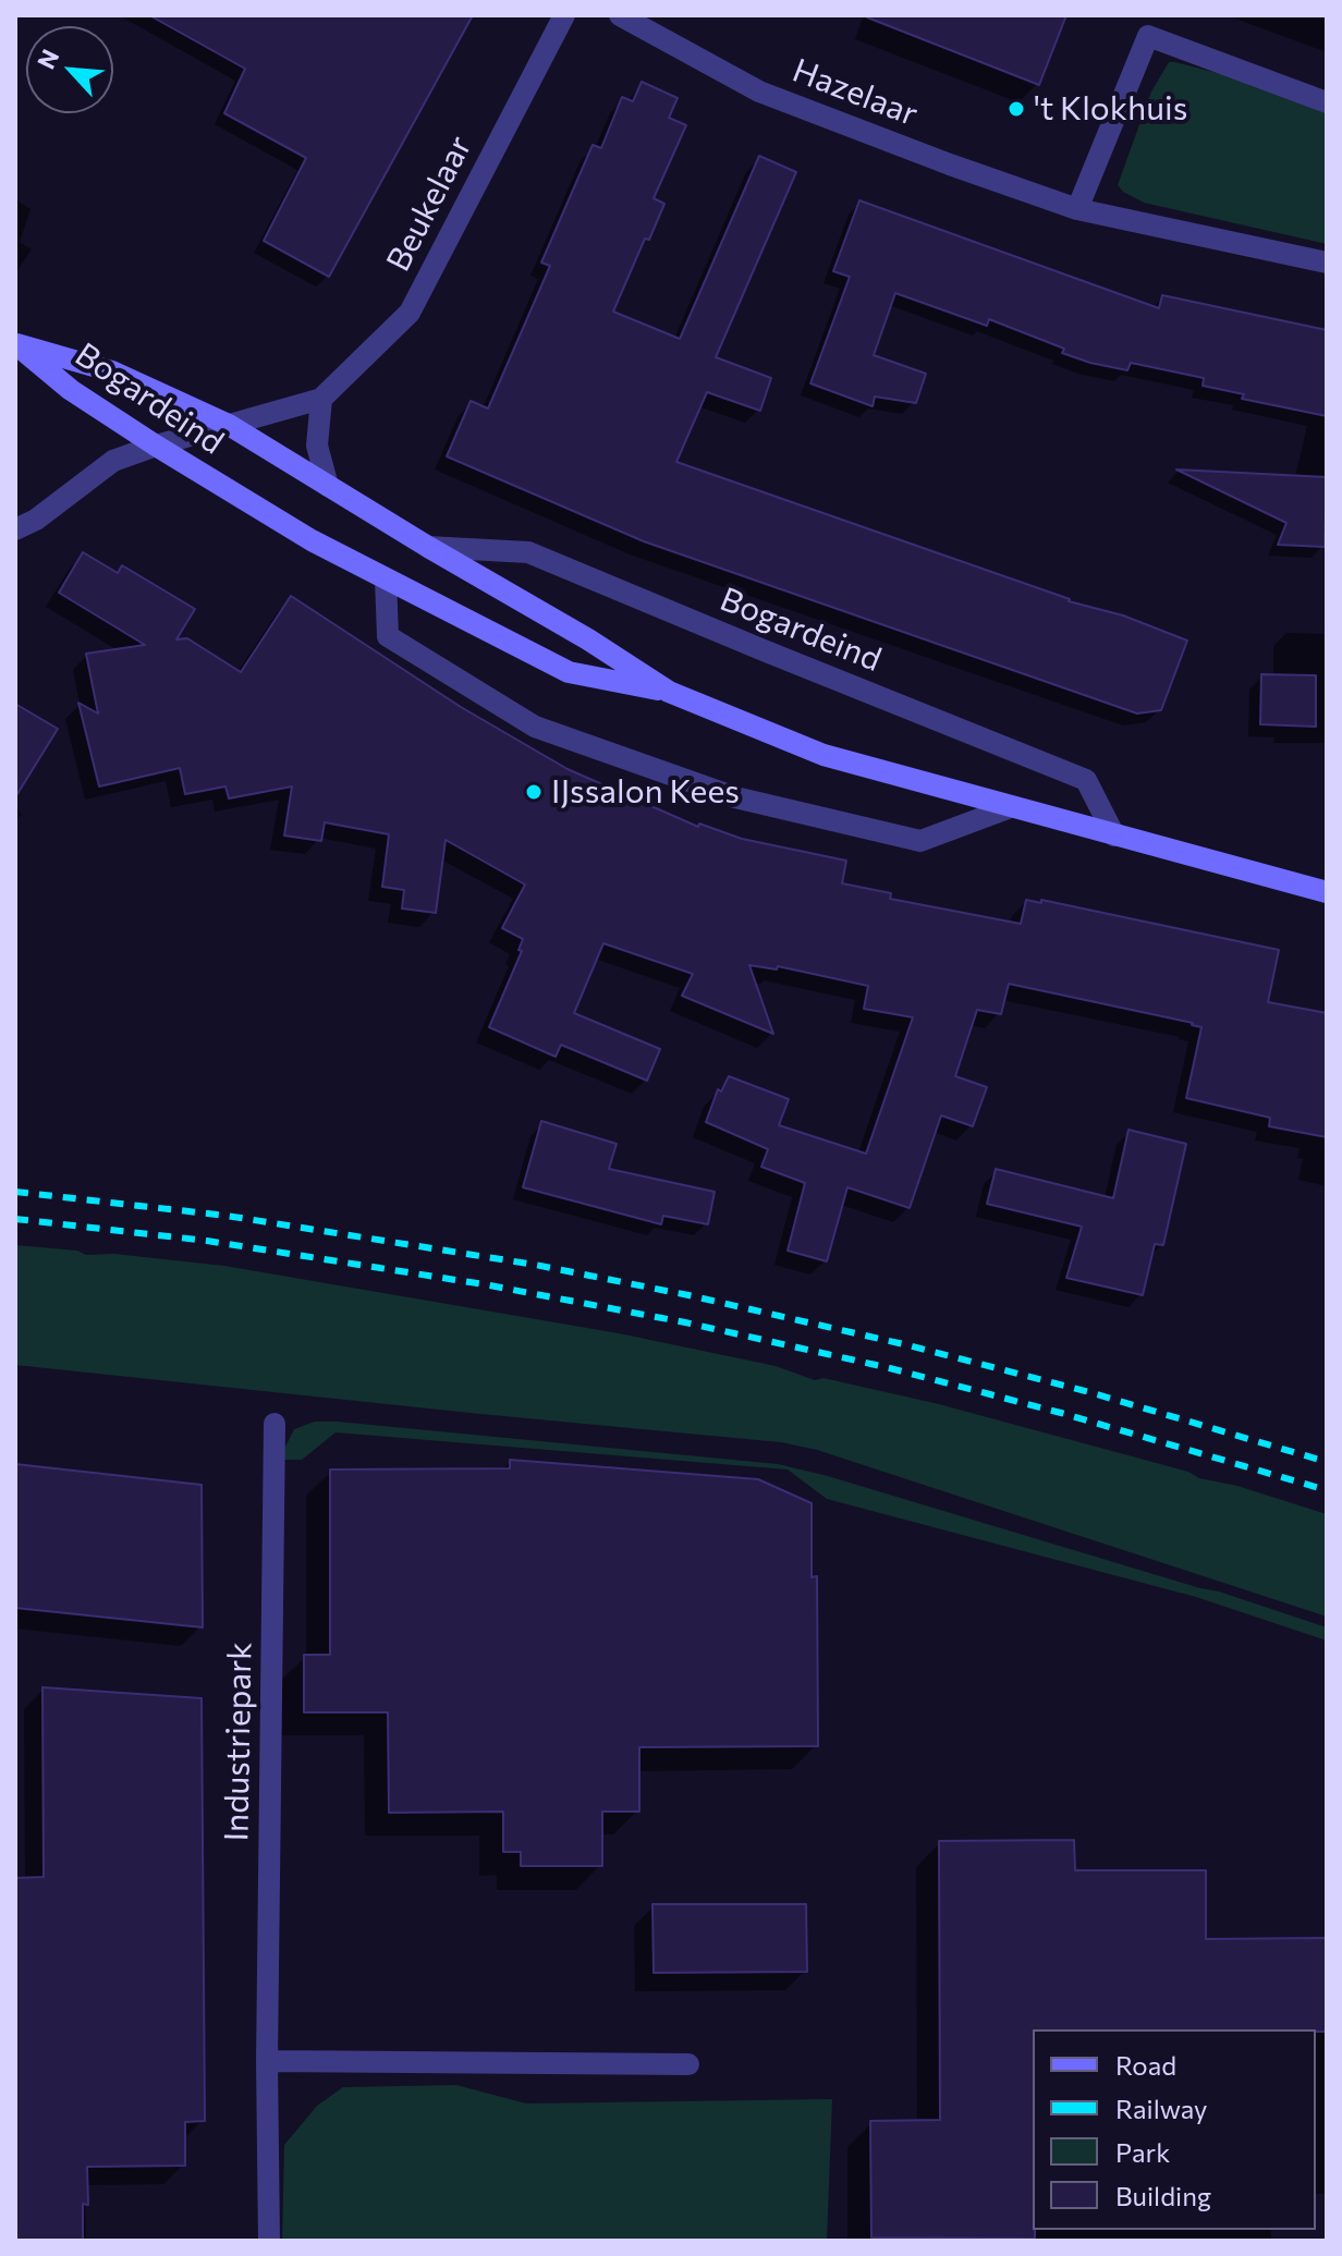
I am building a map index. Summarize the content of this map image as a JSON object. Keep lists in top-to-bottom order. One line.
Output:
{"streets":{"street":["Hazelaar","Beukelaar","Bogardeind","Industriepark"]},"crossings":[["Beukelaar","Bogardeind"]],"places":["'t Klokhuis","IJssalon Kees"],"legend":["Road","Railway","Park","Building"],"north":"top left"}
